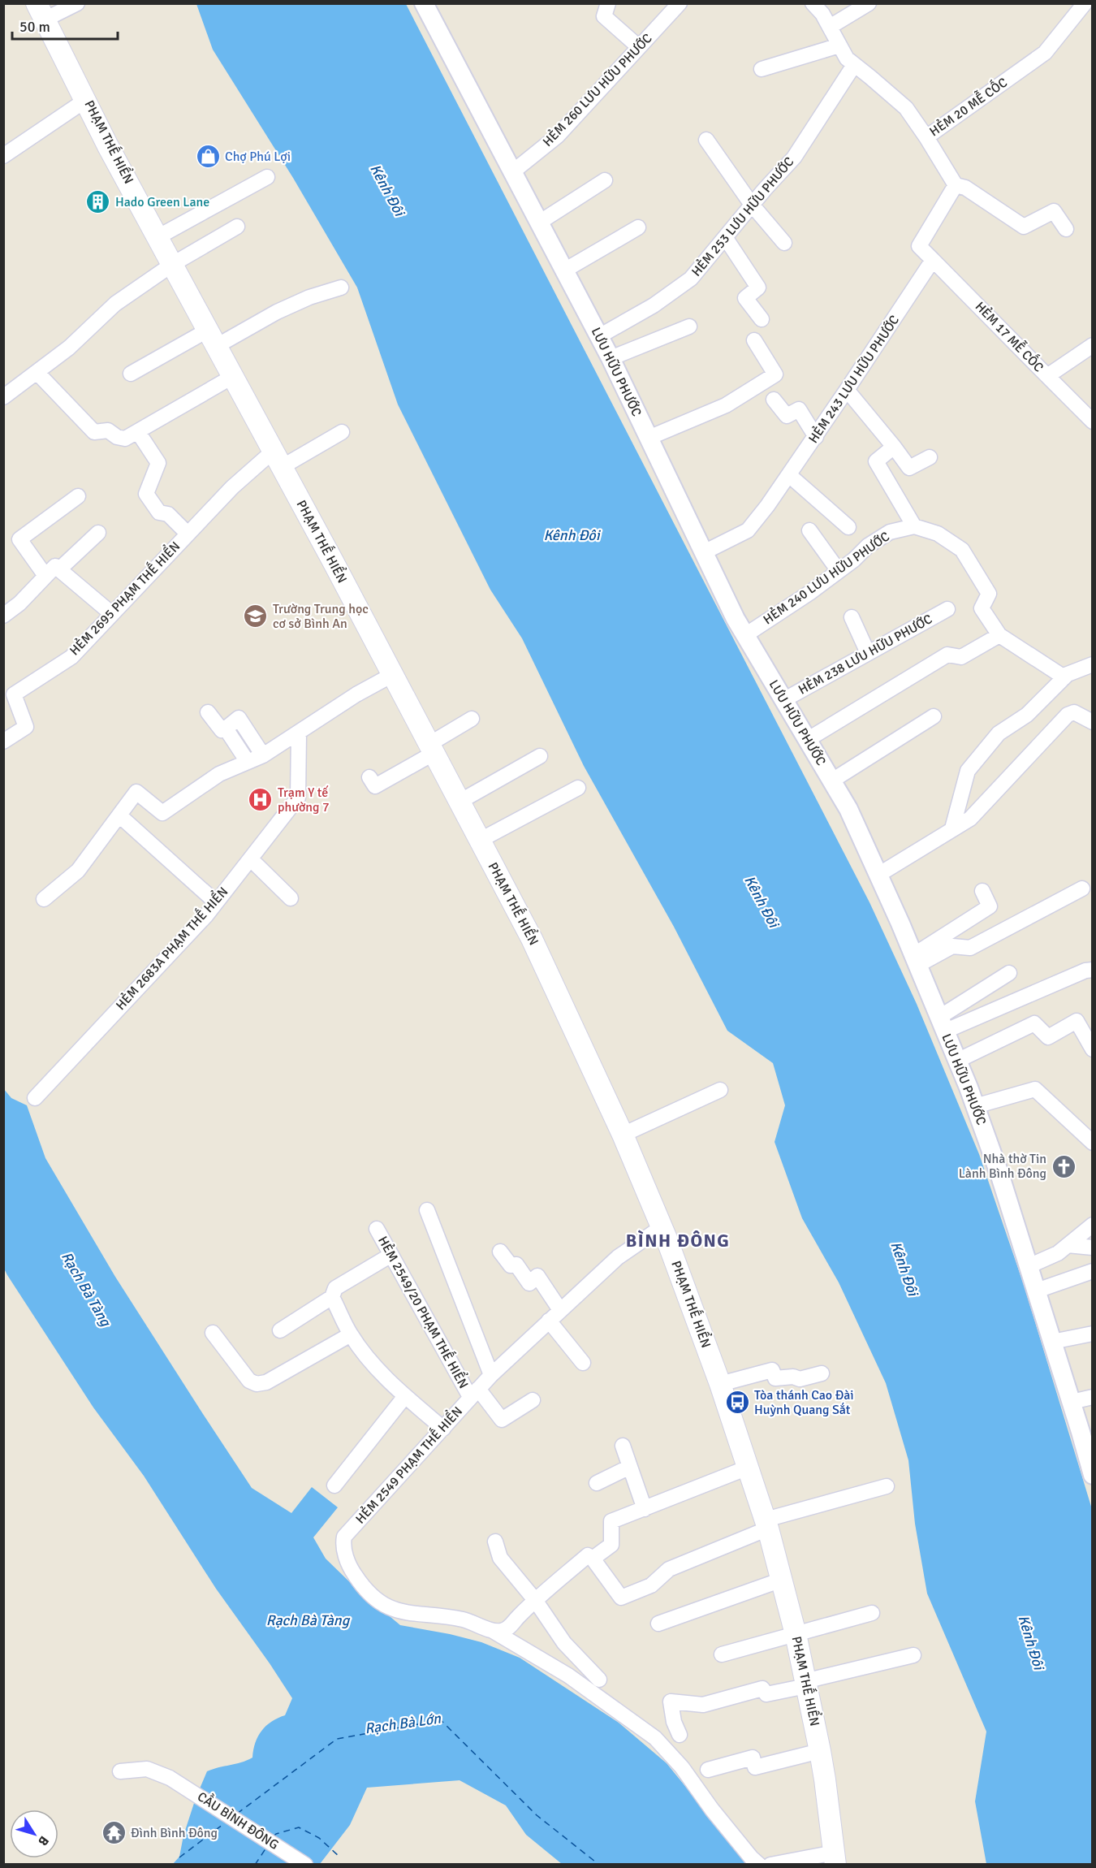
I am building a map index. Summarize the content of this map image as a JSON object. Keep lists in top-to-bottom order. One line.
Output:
{"streets":{"main road":["PHẠM THẾ HIỂN"],"street":["HẺM 260 LƯU HỮU PHƯỚC","HẺM 20 MỄ CỐC","HẺM 253 LƯU HỮU PHƯỚC","HẺM 17 MỄ CỐC","LƯU HỮU PHƯỚC","HẺM 243 LƯU HỮU PHƯỚC","HẺM 240 LƯU HỮU PHƯỚC","HẺM 2695 PHẠM THẾ HIỂN","HẺM 238 LƯU HỮU PHƯỚC","HẺM 2683A PHẠM THẾ HIỂN","HẺM 2549/20 PHẠM THẾ HIỂN","HẺM 2549 PHẠM THẾ HIỂN","CẦU BÌNH ĐÔNG"]},"crossings":[["HẺM 260 LƯU HỮU PHƯỚC","LƯU HỮU PHƯỚC"],["PHẠM THẾ HIỂN","HẺM 2695 PHẠM THẾ HIỂN"],["PHẠM THẾ HIỂN","HẺM 2549 PHẠM THẾ HIỂN"],["HẺM 253 LƯU HỮU PHƯỚC","LƯU HỮU PHƯỚC"],["HẺM 17 MỄ CỐC","HẺM 243 LƯU HỮU PHƯỚC"],["LƯU HỮU PHƯỚC","HẺM 243 LƯU HỮU PHƯỚC"],["LƯU HỮU PHƯỚC","HẺM 240 LƯU HỮU PHƯỚC"],["LƯU HỮU PHƯỚC","HẺM 238 LƯU HỮU PHƯỚC"],["HẺM 2549/20 PHẠM THẾ HIỂN","HẺM 2549 PHẠM THẾ HIỂN"]],"districts":["BÌNH ĐÔNG"],"water":["Kênh Đôi","Rạch Bà Tàng","Rạch Bà Lớn"],"places":{"shop":["Chợ Phú Lợi"],"building":["Hado Green Lane"],"school or university":["Trường Trung học cơ sở Bình An"],"hospital":["Trạm Y tế phường 7"],"church":["Nhà thờ Tin Lành Bình Đông"],"bus stop":["Tòa thánh Cao Đài Huỳnh Quang Sắt"],"temple":["Đình Bình Đông"]},"scale_bar":"50 m","north":"bottom right"}
